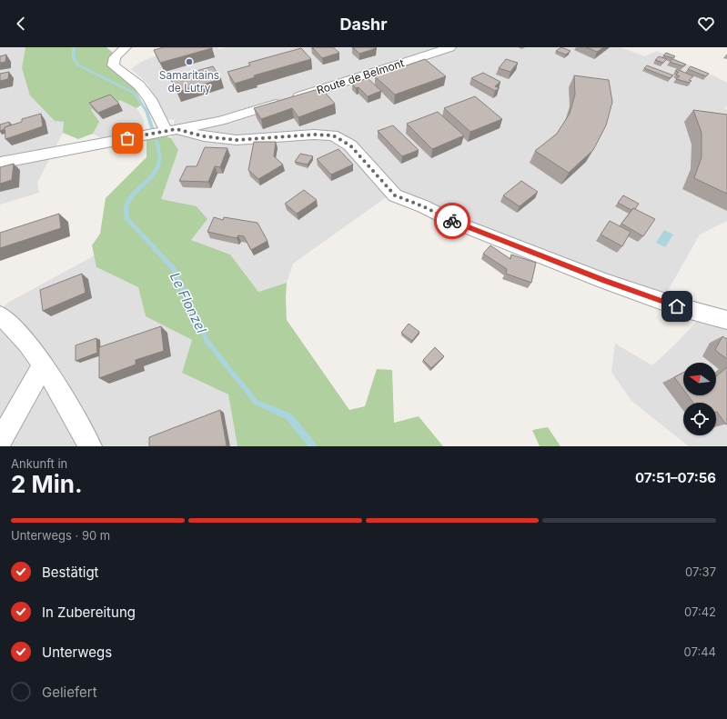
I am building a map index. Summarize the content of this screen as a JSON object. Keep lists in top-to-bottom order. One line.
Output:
{"streets":{"street":["Route de Belmont"]},"water":["Le Flonzel"],"places":["Samaritains de Lutry"],"north":"left","page":{"header":"Dashr","heading":["2 Min.","Ankunft in","07:51–07:56"],"bar":"Unterwegs · 90 m","list":[["Bestätigt","07:37"],["In Zubereitung","07:42"],["Unterwegs","07:44"],"Geliefert"]}}
